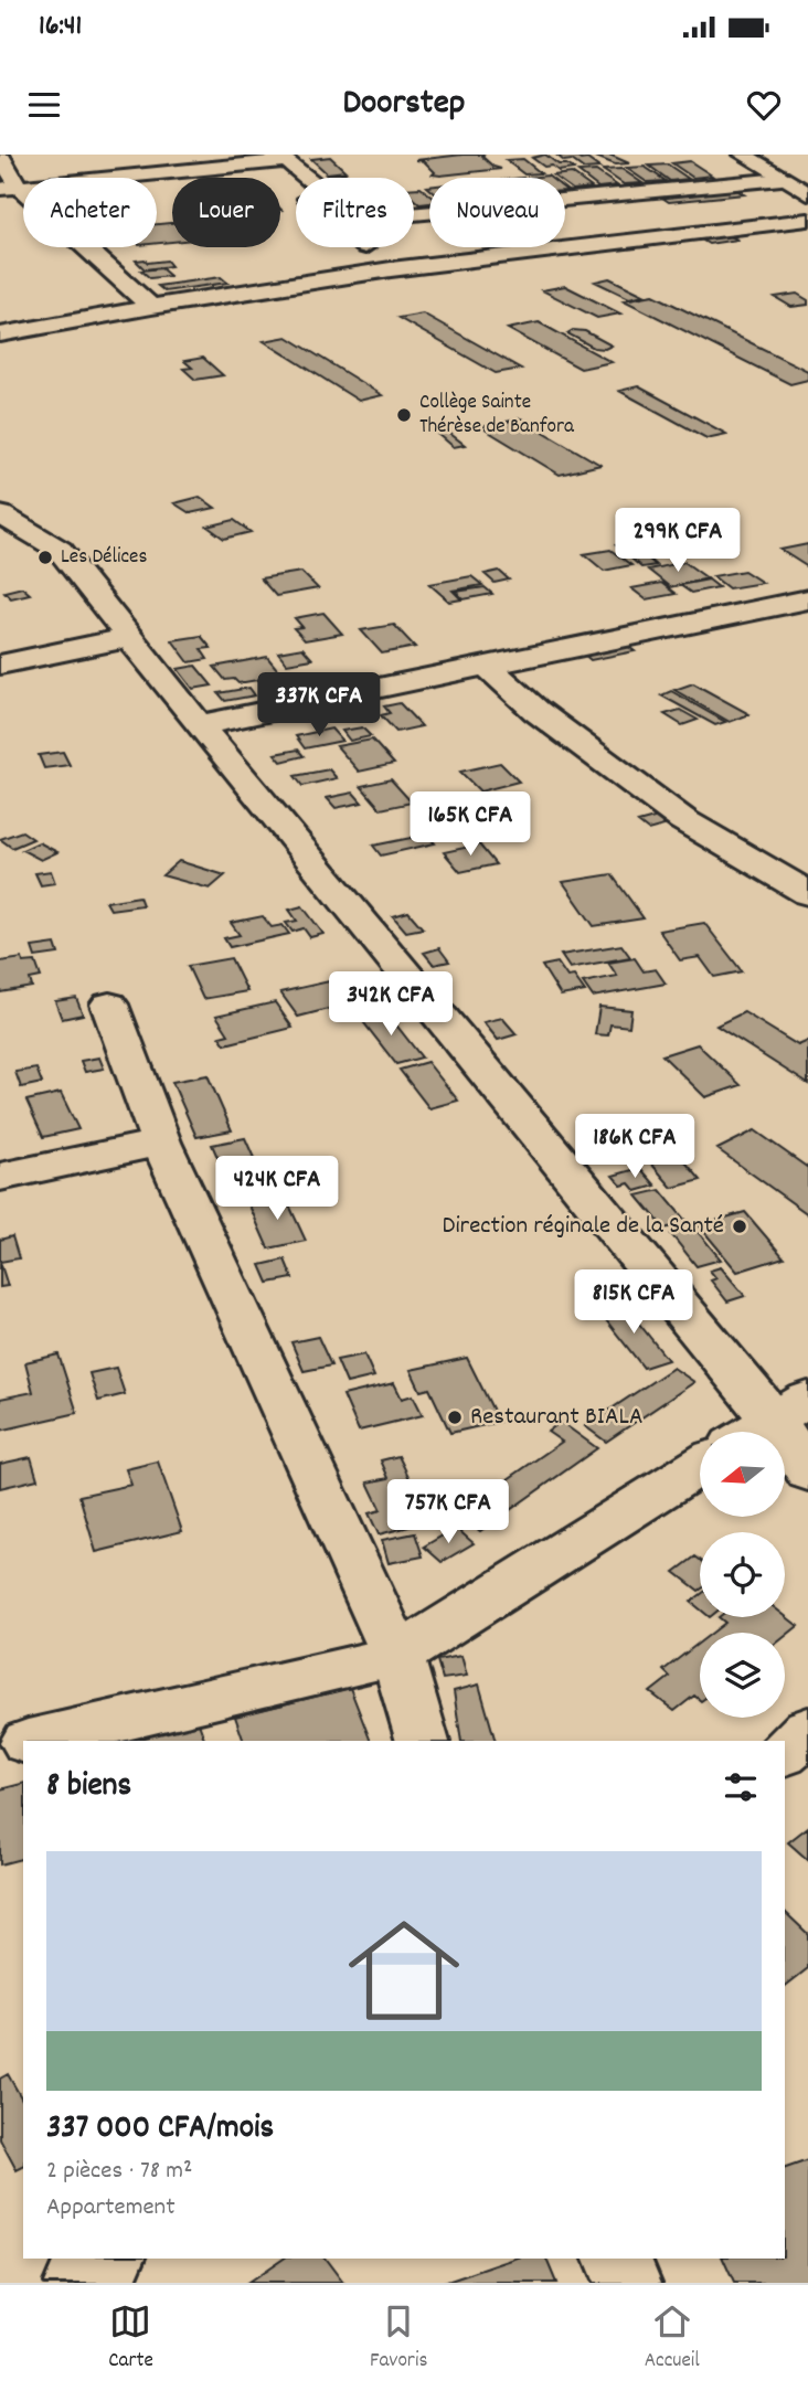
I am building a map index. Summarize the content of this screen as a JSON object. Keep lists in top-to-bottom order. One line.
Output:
{"places":["Collège Sainte Thérèse de Banfora","Les Délices","Direction réginale de la Santé","Restaurant BIALA"],"north":"left","page":{"status":"16:41","header":"Doorstep","chip":["Acheter","Louer","Filtres","Nouveau"],"price":["299K CFA","337K CFA","165K CFA","342K CFA","186K CFA","424K CFA","815K CFA","757K CFA"],"heading":"8 biens","list":[{"name":"337 000 CFA/mois","note":"2 pièces · 78 m² · Appartement"}],"tabs":["Carte","Favoris","Accueil"]}}
